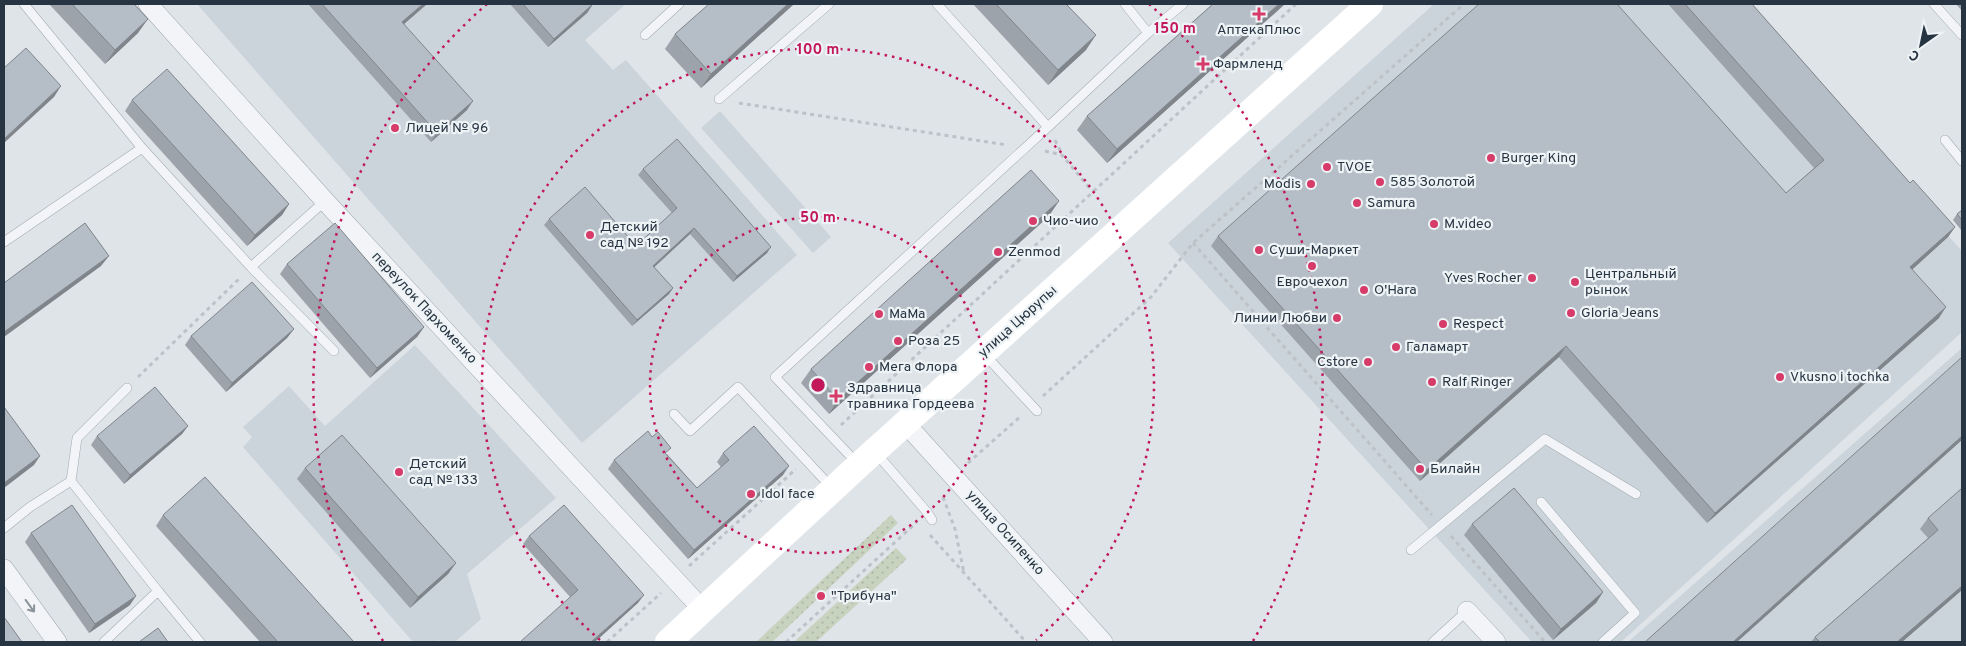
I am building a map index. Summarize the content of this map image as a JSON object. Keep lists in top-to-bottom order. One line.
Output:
{"streets":{"main road":["улица Цюрупы"],"street":["переулок Пархоменко","улица Осипенко"]},"crossings":[["переулок Пархоменко","улица Цюрупы"],["улица Цюрупы","улица Осипенко"]],"places":{"health":["АптекаПлюс","Фармленд","Здравница травника Гордеева"],"other":["Лицей № 96","Burger King","TVOE","585 Золотой","Modis","Samura","Чио-чио","M.video","Детский сад № 192","Суши-Маркет","Zenmod","Еврочехол","Yves Rocher","Центральный рынок","O'Hara","Gloria Jeans","МаМа","Линии Любви","Respect","Роза 25","Галамарт","Cstore","Мега Флора","Vkusno i tochka","Ralf Ringer","Билайн","Детский сад № 133","Idol face","\"Трибуна\""]},"north":"bottom left","rings":["150 m","100 m","50 m"]}
